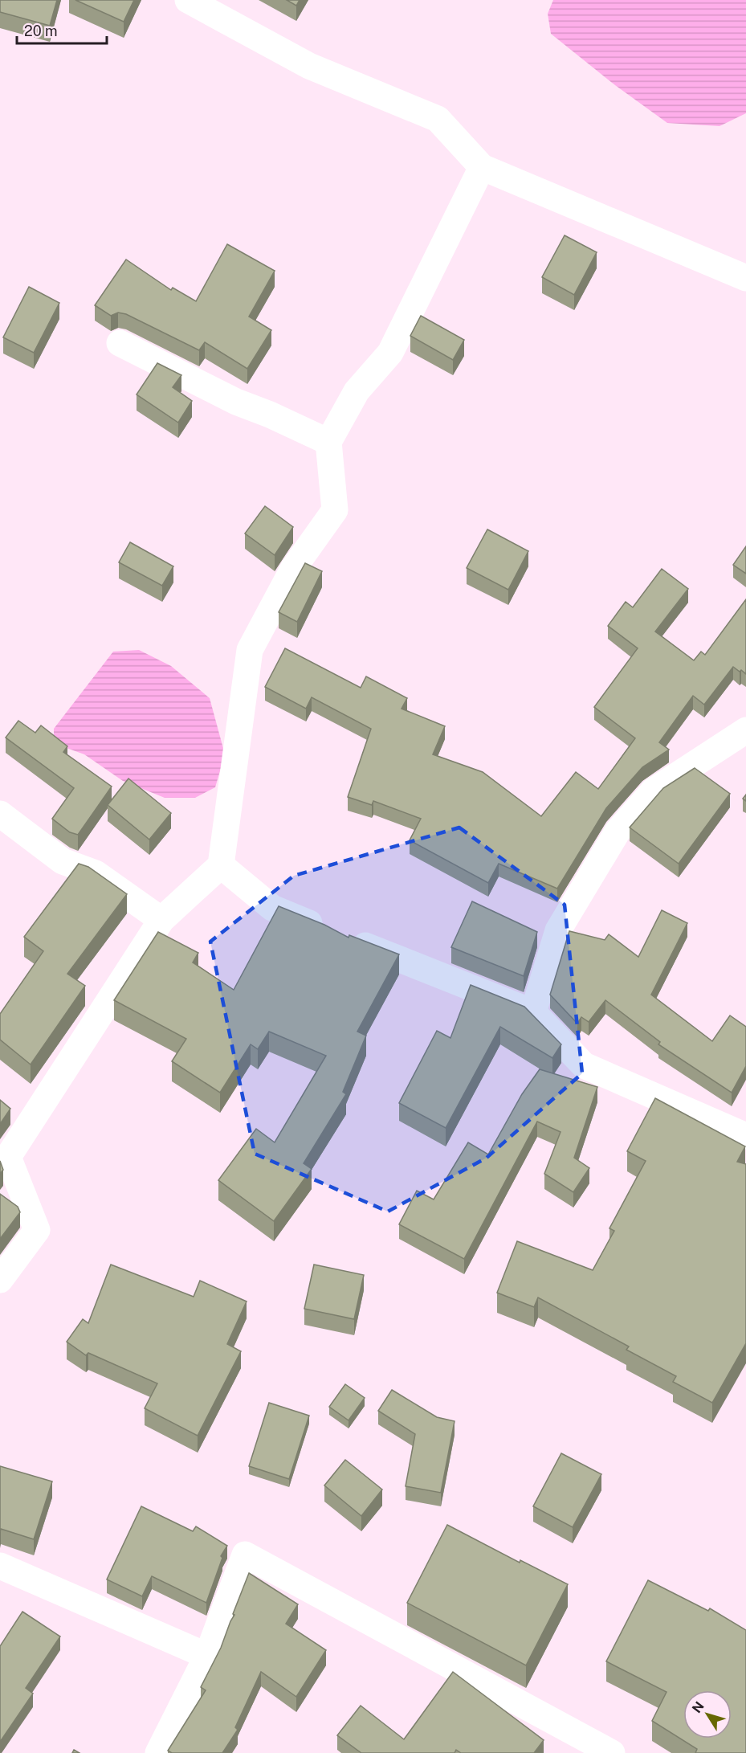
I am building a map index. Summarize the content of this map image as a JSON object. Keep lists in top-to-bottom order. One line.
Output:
{"scale_bar":"20 m","north":"top left"}
